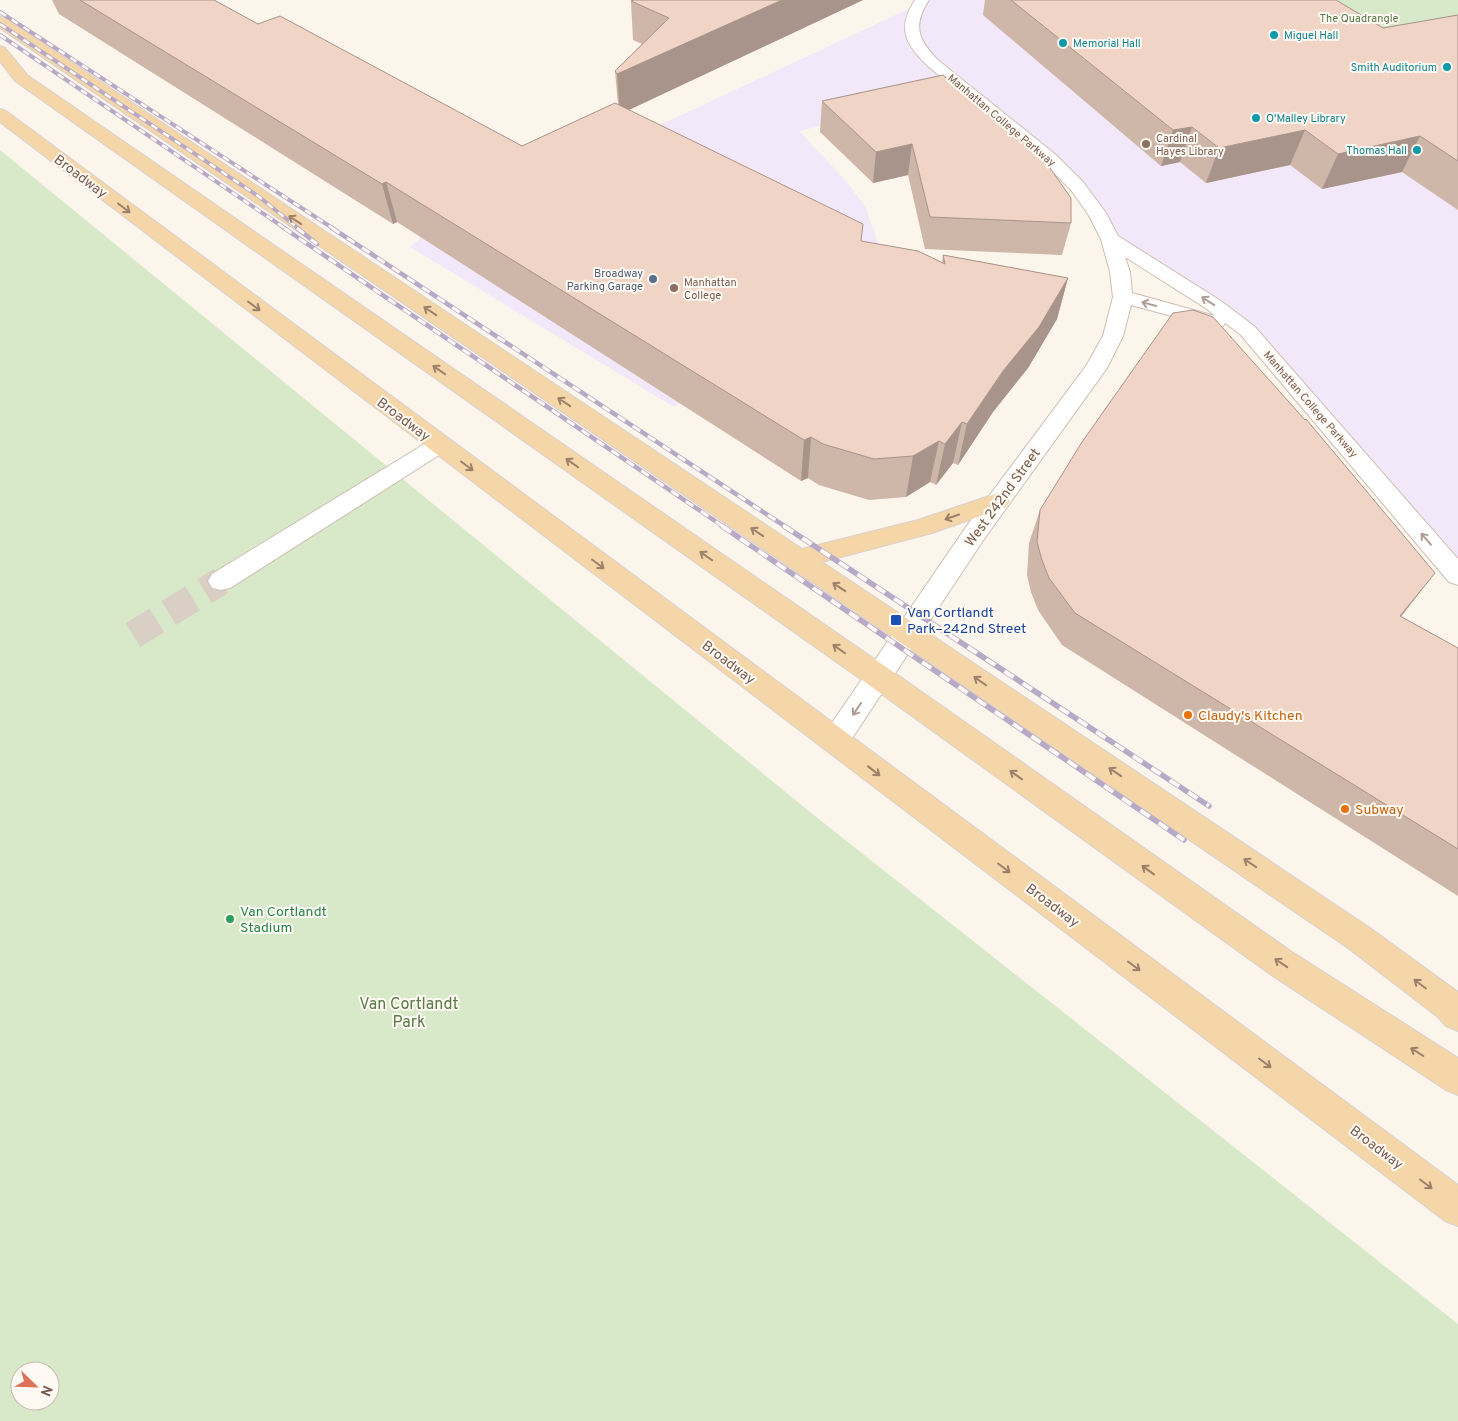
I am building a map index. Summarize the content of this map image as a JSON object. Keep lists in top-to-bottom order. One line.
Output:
{"streets":{"main road":["Broadway"],"street":["Manhattan College Parkway","West 242nd Street"]},"crossings":[["Manhattan College Parkway","West 242nd Street"],["Broadway","West 242nd Street"]],"one_way":["Manhattan College Parkway"],"parks":["The Quadrangle","Van Cortlandt Park"],"places":{"other":["Miguel Hall","Memorial Hall","Smith Auditorium","O'Malley Library","Cardinal Hayes Library","Thomas Hall","Broadway Parking Garage","Manhattan College","Claudy's Kitchen","Subway","Van Cortlandt Stadium"],"transit":["Van Cortlandt Park–242nd Street"]},"north":"bottom right"}
